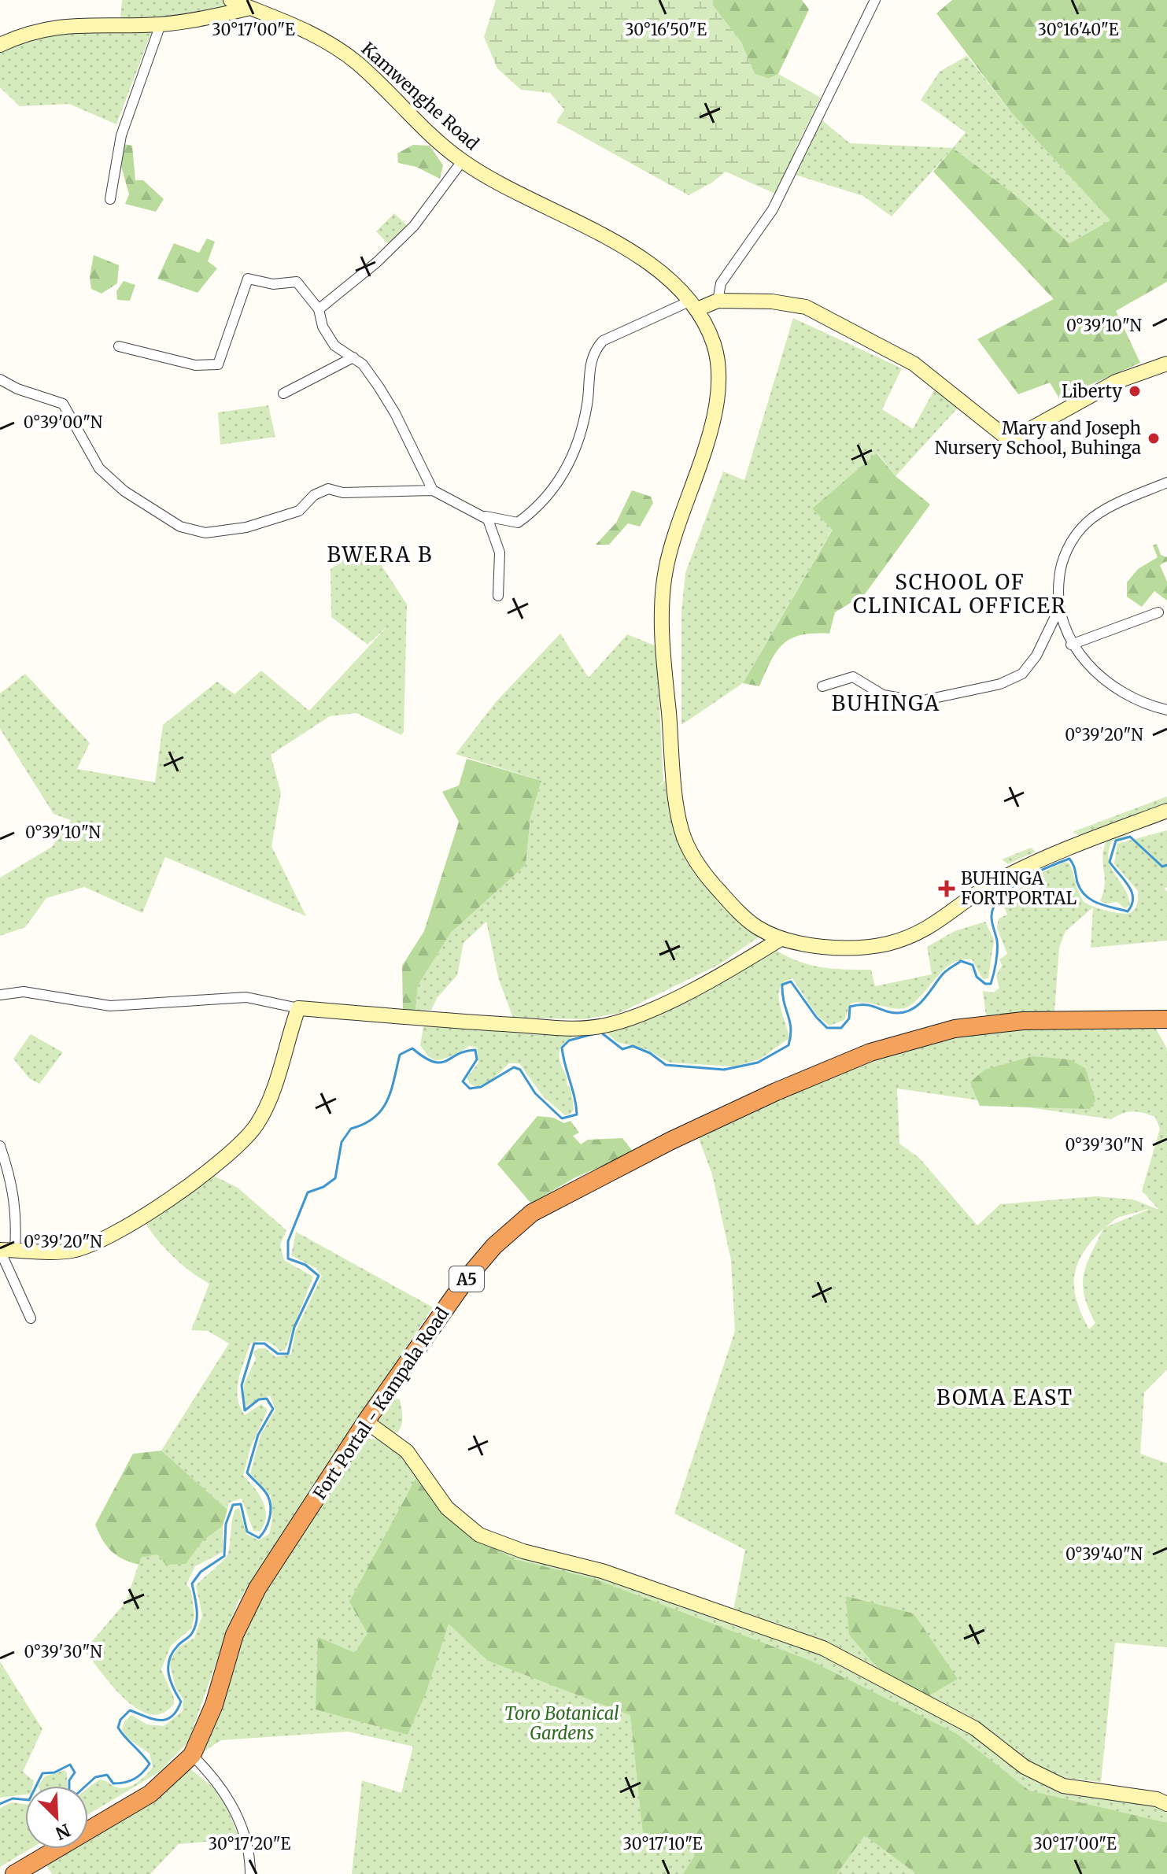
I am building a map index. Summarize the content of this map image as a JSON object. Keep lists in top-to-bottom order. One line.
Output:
{"streets":{"highway":["A5","Fort Portal - Kampala Road"],"main road":["Kamwenghe Road"]},"districts":["BWERA B","SCHOOL OF CLINICAL OFFICER","BUHINGA","BOMA EAST"],"parks":["Toro Botanical Gardens"],"places":{"other":["Liberty","Mary and Joseph Nursery School, Buhinga"],"health":["BUHINGA FORTPORTAL"]},"north":"bottom right","coordinates":["30°17'00\"E","30°16'50\"E","30°16'40\"E","0°39'10\"N","0°39'00\"N","0°39'20\"N","0°39'30\"N","0°39'40\"N","30°17'20\"E","30°17'10\"E"]}
